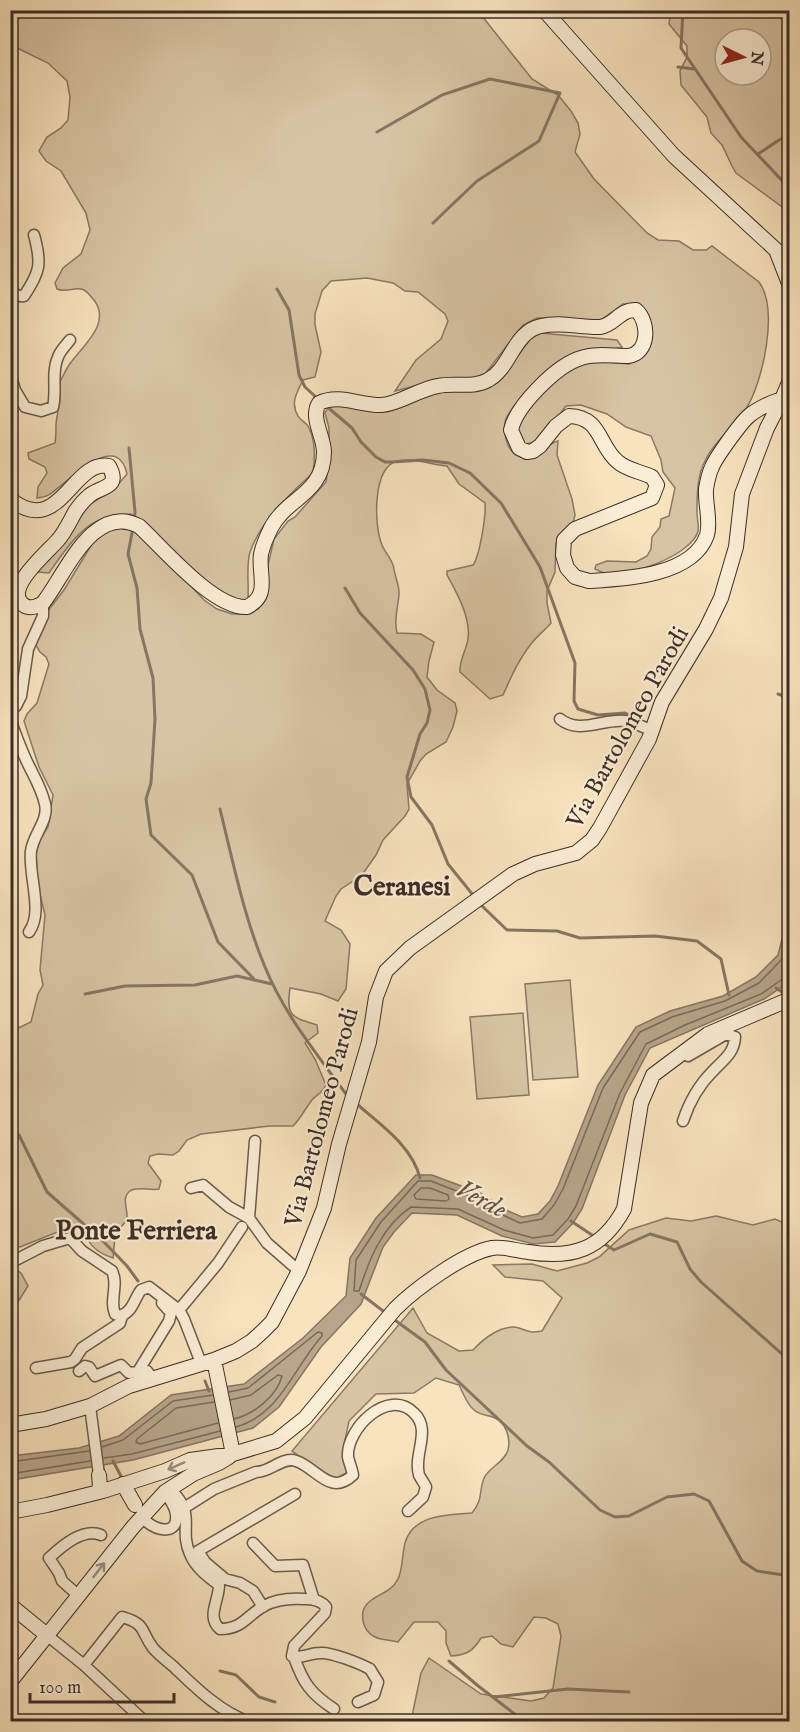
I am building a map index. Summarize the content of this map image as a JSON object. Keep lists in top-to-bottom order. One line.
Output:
{"streets":{"main road":["Via Bartolomeo Parodi"]},"districts":["Ceranesi","Ponte Ferriera"],"water":["Verde"],"scale_bar":"100 m","north":"right"}
